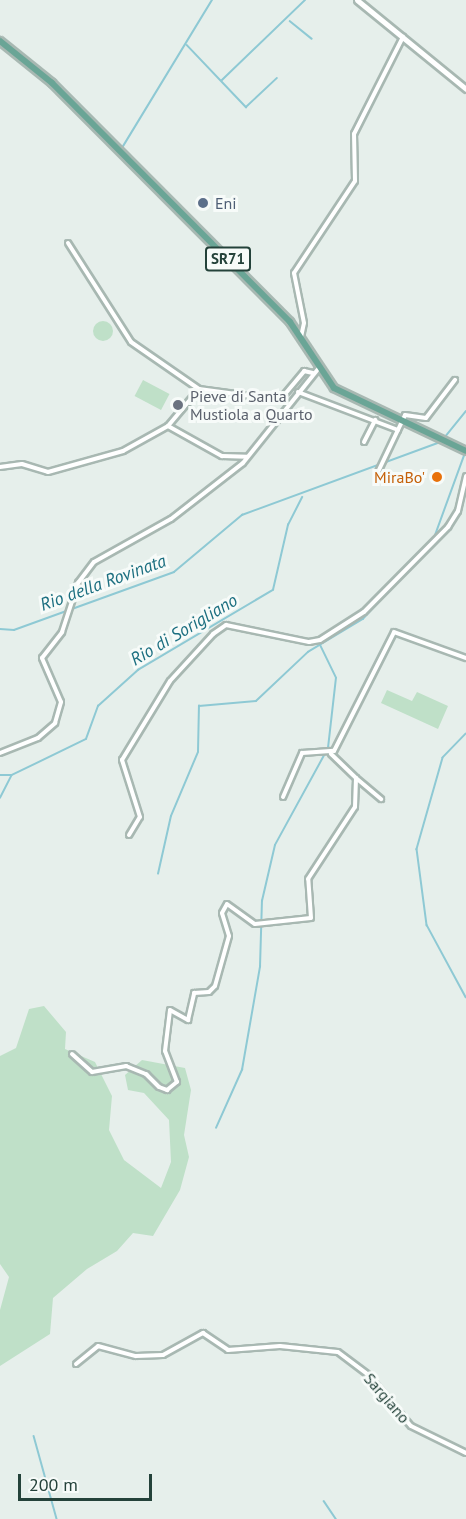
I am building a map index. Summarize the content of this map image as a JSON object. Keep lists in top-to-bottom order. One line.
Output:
{"streets":{"main road":["SR71"],"street":["Sargiano"]},"water":["Rio della Rovinata","Rio di Sorigliano"],"places":["Eni","Pieve di Santa Mustiola a Quarto","MiraBo'"],"scale_bar":"200 m"}
